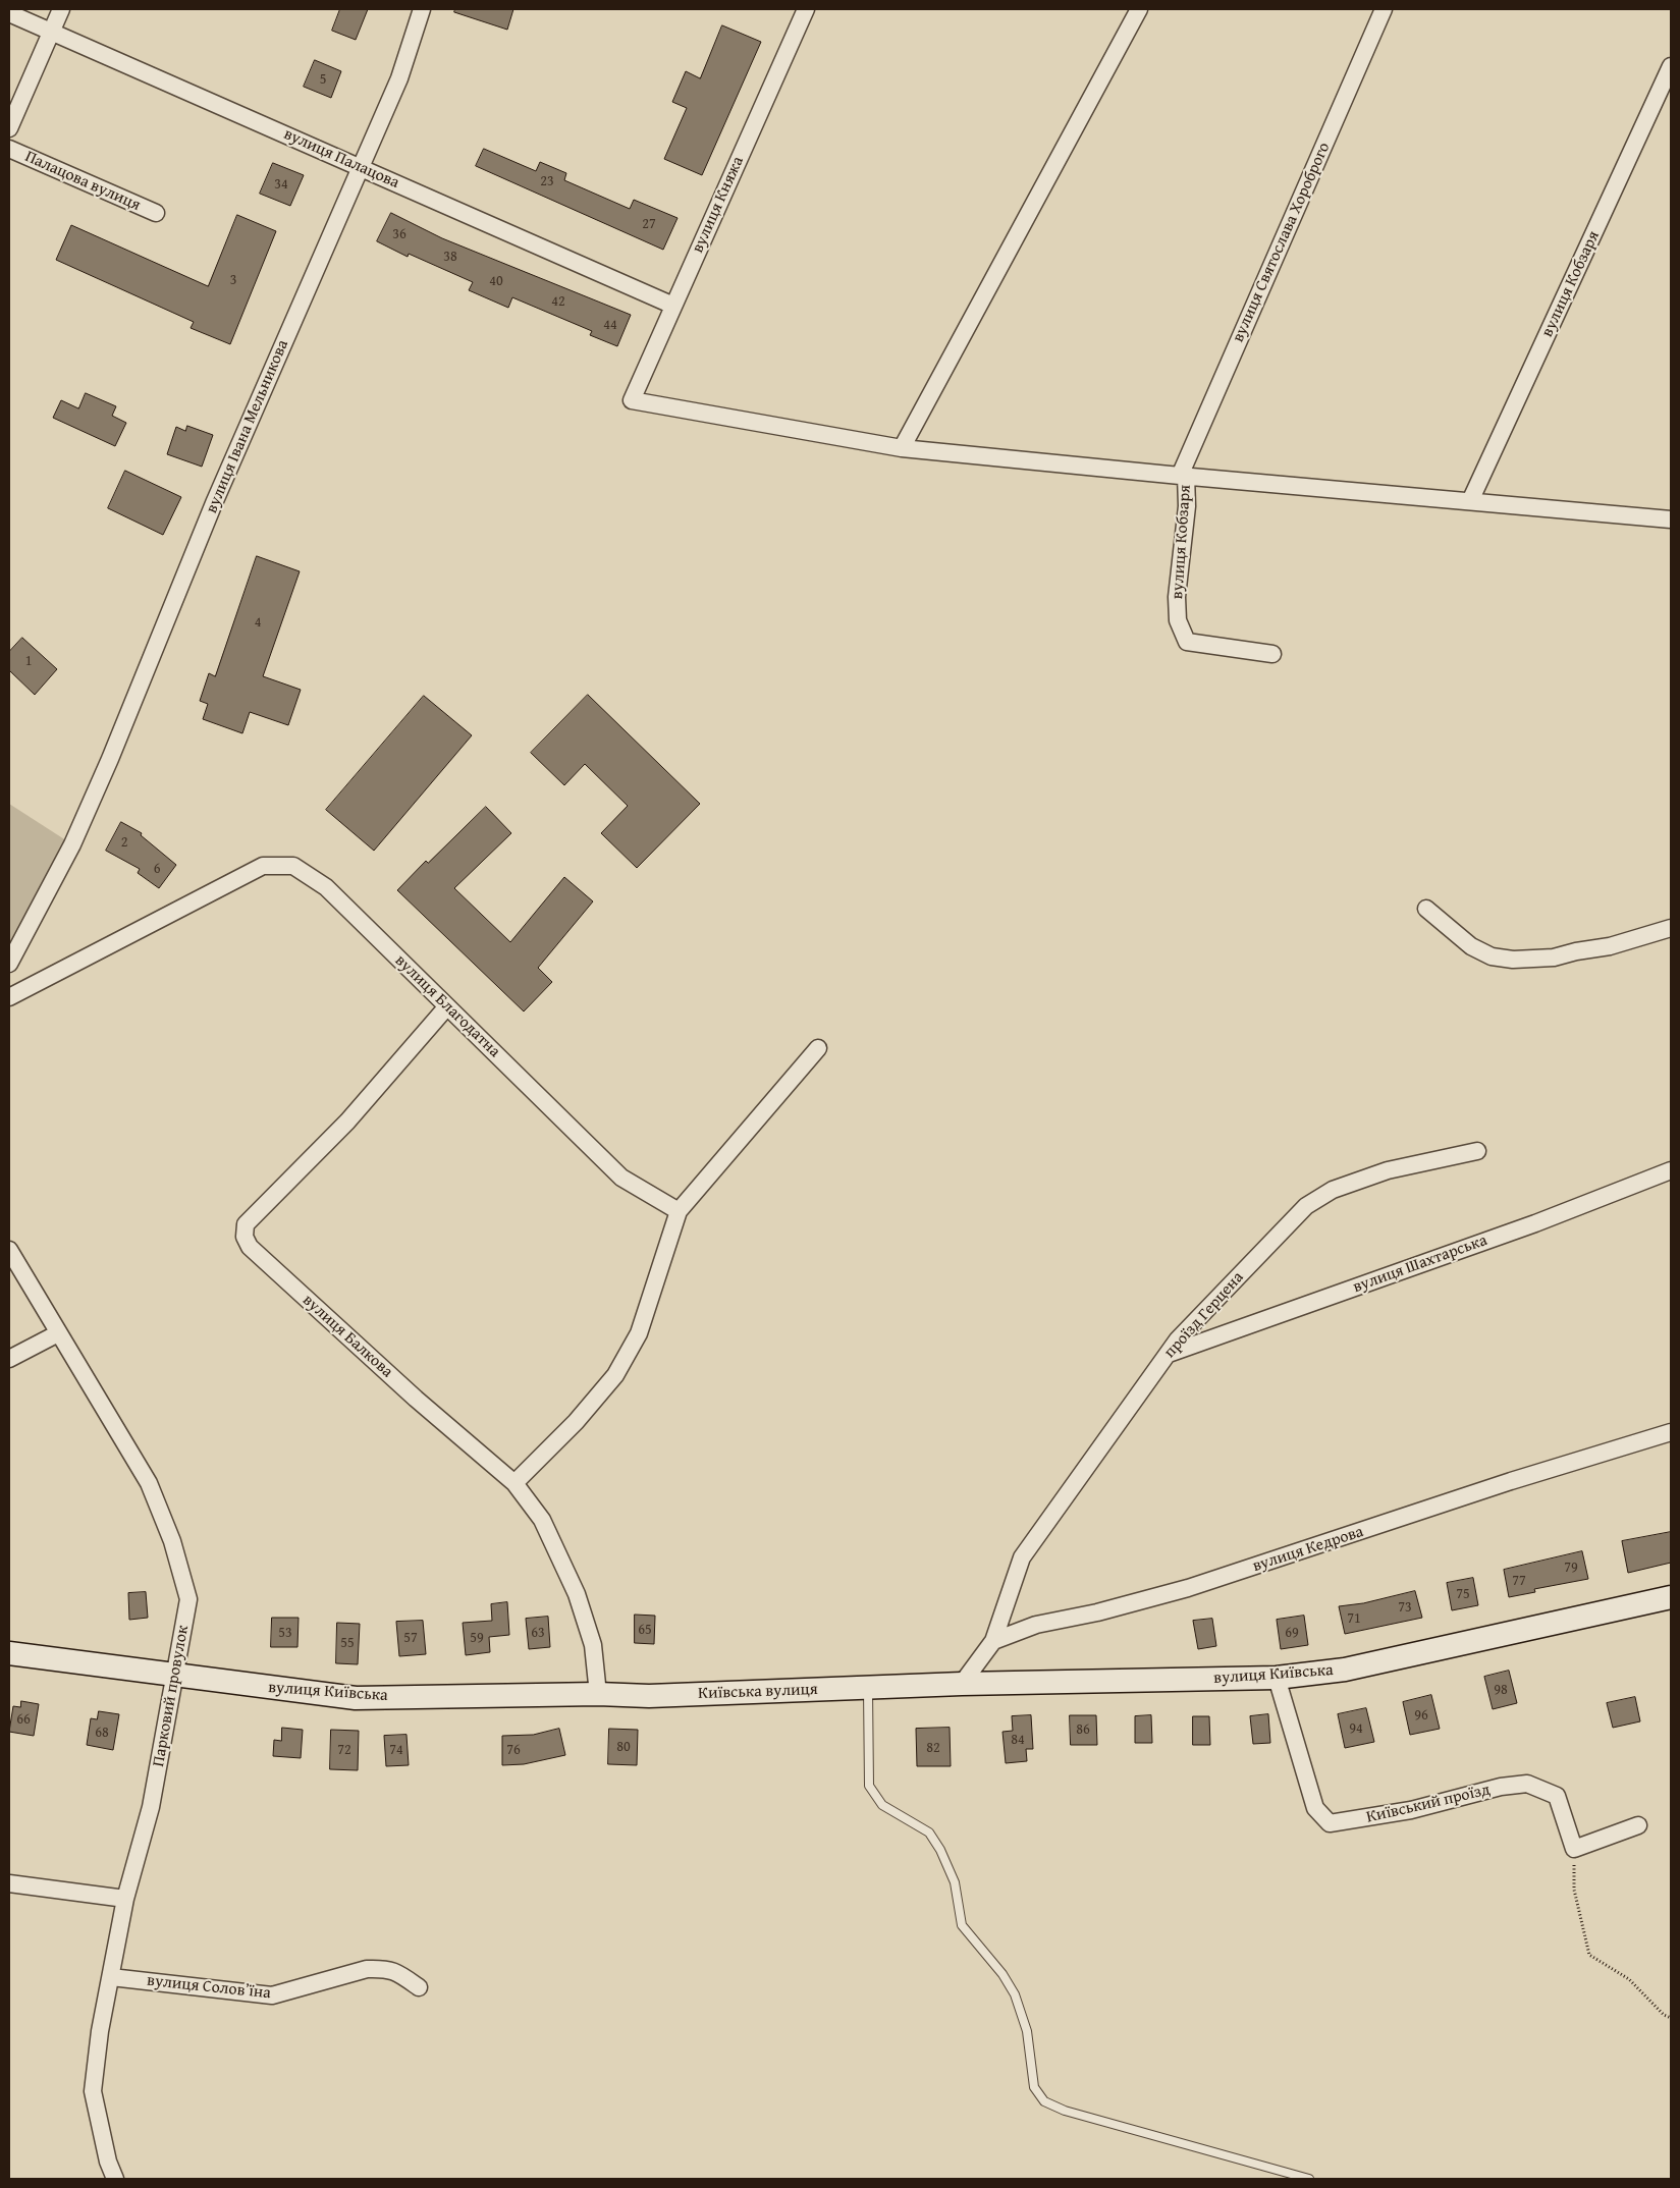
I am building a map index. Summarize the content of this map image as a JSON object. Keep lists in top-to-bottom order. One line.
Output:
{"streets":{"main road":["вулиця Київська","Київська вулиця"],"street":["вулиця Палацова","Палацова вулиця","вулиця Княжа","вулиця Святослава Хороброго","вулиця Кобзаря","вулиця Івана Мельникова","вулиця Благодатна","вулиця Шахтарська","проїзд Герцена","вулиця Балкова","вулиця Кедрова","Парковий провулок","Київський проїзд","вулиця Соловʼїна"]},"crossings":[["вулиця Палацова","вулиця Княжа"],["вулиця Палацова","вулиця Івана Мельникова"],["вулиця Святослава Хороброго","вулиця Кобзаря"],["вулиця Благодатна","вулиця Балкова"],["вулиця Шахтарська","проїзд Герцена"],["проїзд Герцена","вулиця Кедрова"],["вулиця Балкова","вулиця Київська"],["вулиця Київська","Київська вулиця"],["вулиця Київська","Парковий провулок"],["вулиця Київська","Київський проїзд"],["Парковий провулок","вулиця Соловʼїна"]],"house_numbers":["5","23","34","27","36","38","3","40","42","44","4","1","2","6","79","77","75","73","71","65","53","63","69","57","59","55","98","96","66","94","86","68","84","80","82","72","74","76"]}
